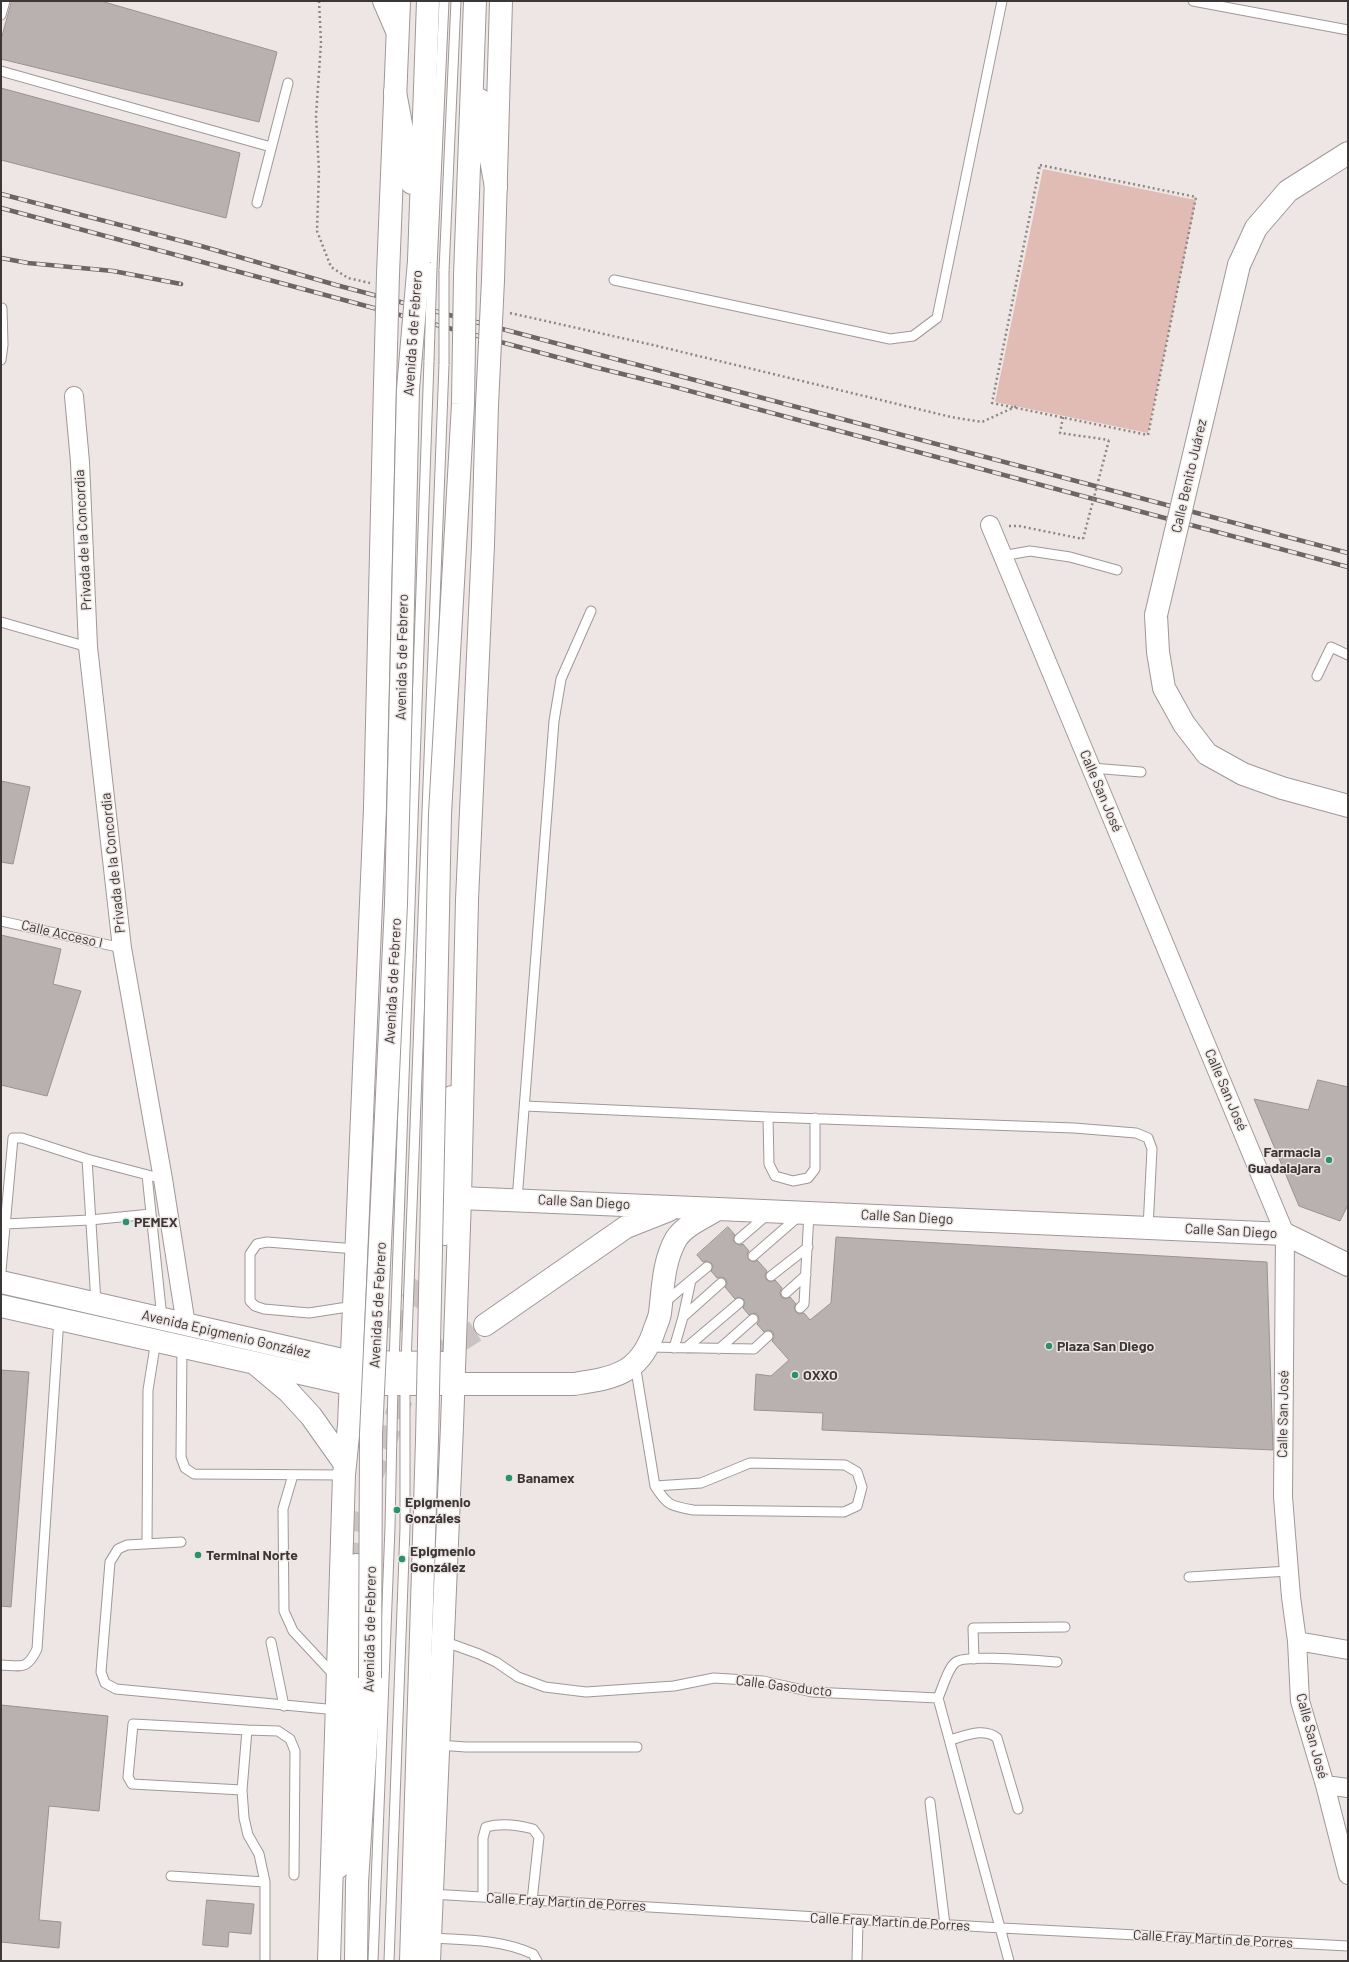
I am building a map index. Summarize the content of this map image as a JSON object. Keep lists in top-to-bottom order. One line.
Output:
{"streets":{"main road":["Avenida 5 de Febrero","Calle Benito Juárez","Calle San Diego","Avenida Epigmenio González"],"street":["Privada de la Concordia","Calle San José"],"lane":["Calle Acceso I","Calle Gasoducto","Calle Fray Martín de Porres"]},"crossings":[["Avenida 5 de Febrero","Avenida Epigmenio González"],["Privada de la Concordia","Calle Acceso I"],["Privada de la Concordia","Avenida Epigmenio González"],["Calle San José","Calle San Diego"]],"places":["Farmacia Guadalajara","PEMEX","Plaza San Diego","OXXO","Banamex","Epigmenio Gonzáles","Terminal Norte","Epigmenio González"]}
